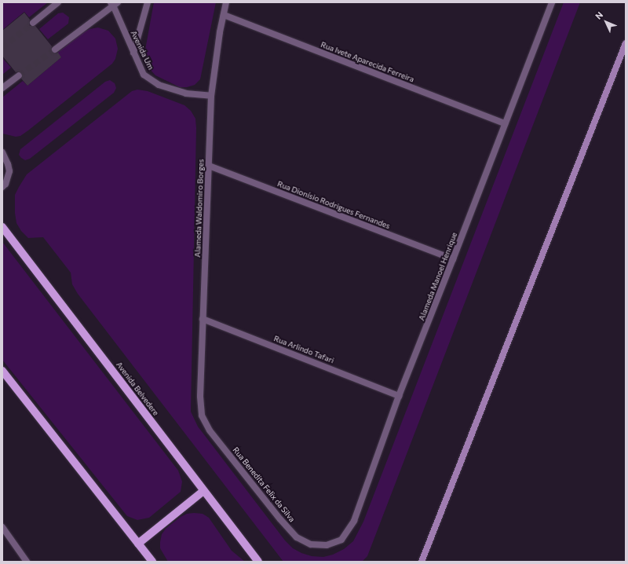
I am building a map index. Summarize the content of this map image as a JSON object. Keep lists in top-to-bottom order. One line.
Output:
{"streets":{"main road":["Avenida Belvedere"],"street":["Avenida Um","Rua Ivete Aparecida Ferreira","Rua Dionísio Rodrigues Fernandes","Alameda Waldomiro Borges","Alameda Manoel Henrique","Rua Arlindo Tafari","Rua Benedita Felix da Silva"]},"crossings":[["Avenida Um","Alameda Waldomiro Borges"],["Rua Ivete Aparecida Ferreira","Alameda Waldomiro Borges"],["Rua Ivete Aparecida Ferreira","Alameda Manoel Henrique"],["Rua Dionísio Rodrigues Fernandes","Alameda Waldomiro Borges"],["Rua Dionísio Rodrigues Fernandes","Alameda Manoel Henrique"],["Alameda Waldomiro Borges","Rua Arlindo Tafari"],["Alameda Waldomiro Borges","Rua Benedita Felix da Silva"],["Alameda Manoel Henrique","Rua Arlindo Tafari"],["Alameda Manoel Henrique","Rua Benedita Felix da Silva"]],"north":"top left"}
